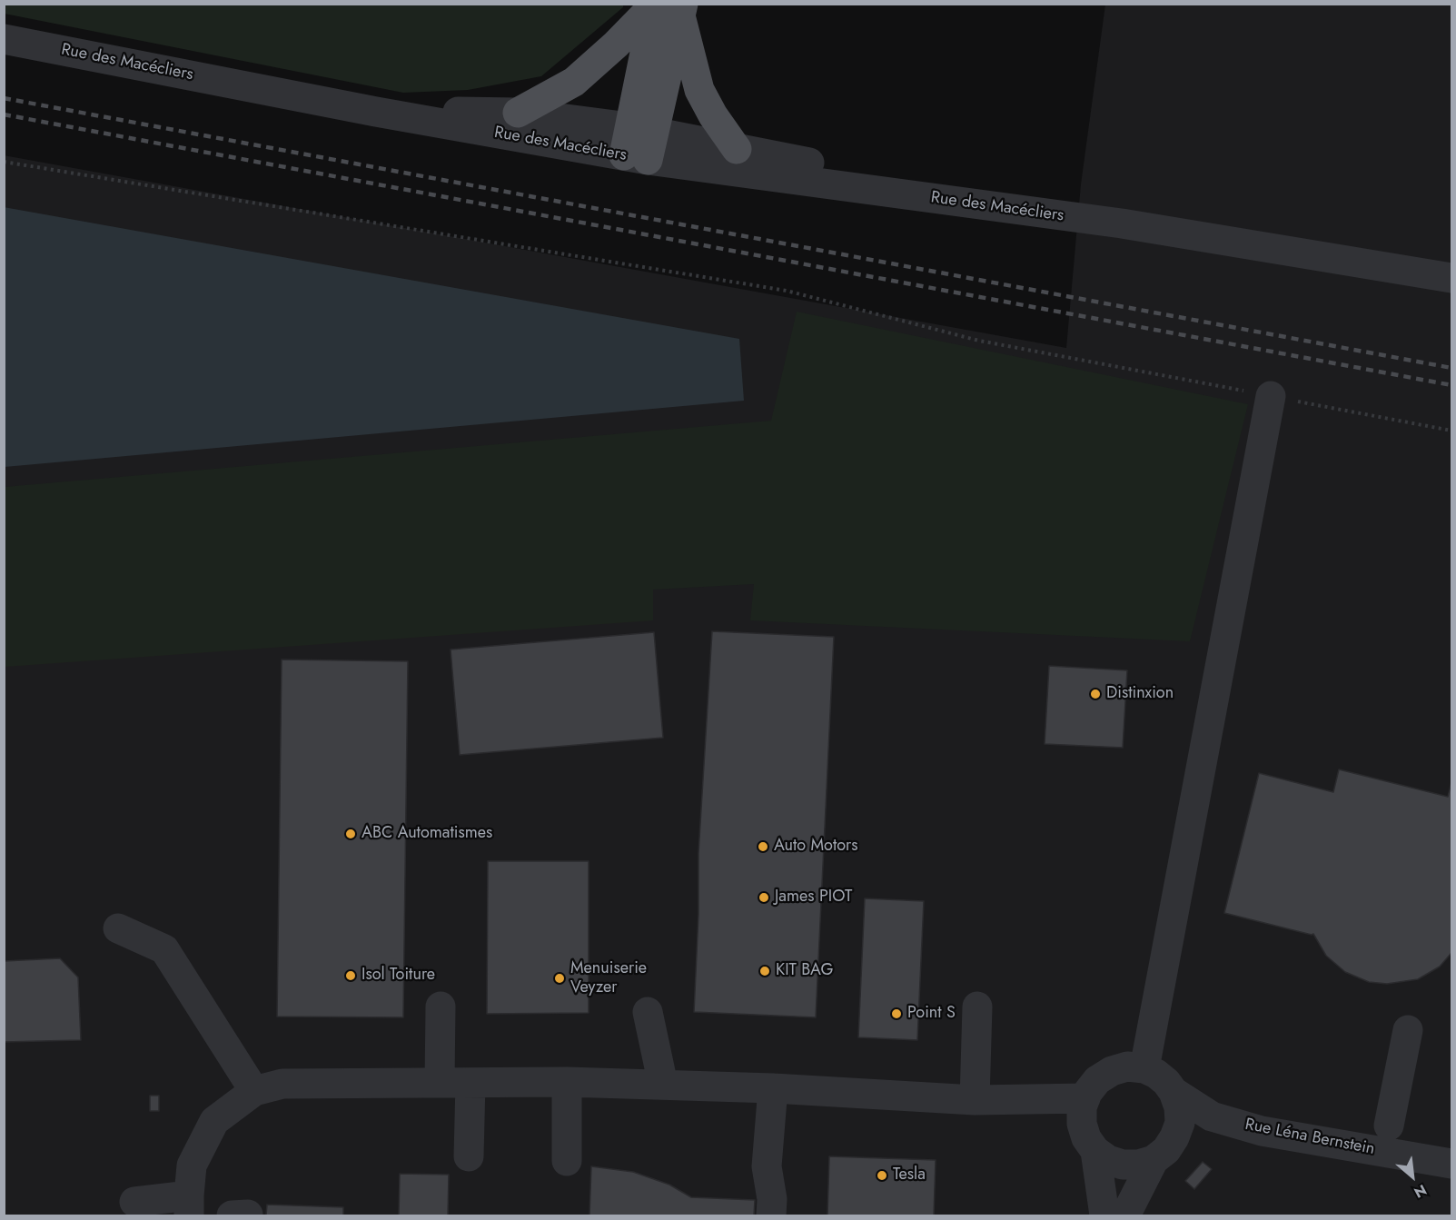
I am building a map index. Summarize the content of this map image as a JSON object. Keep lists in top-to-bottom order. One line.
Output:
{"streets":{"street":["Rue des Macécliers","Rue Léna Bernstein"]},"places":["Distinxion","ABC Automatismes","Auto Motors","James PIOT","KIT BAG","Isol Toiture","Menuiserie Veyzer","Point S","Tesla"],"north":"bottom right"}
